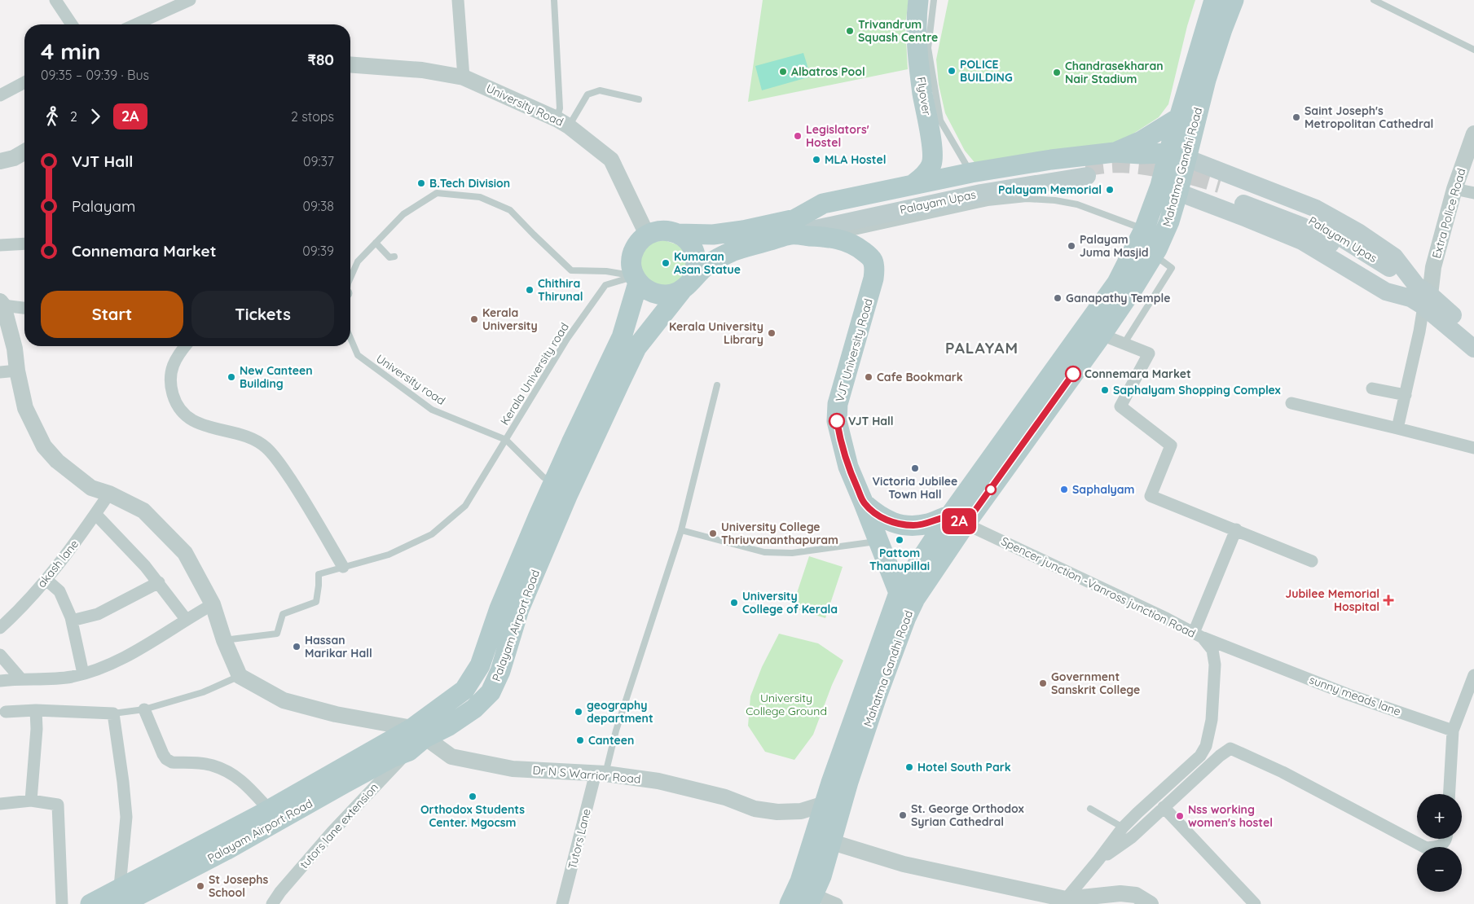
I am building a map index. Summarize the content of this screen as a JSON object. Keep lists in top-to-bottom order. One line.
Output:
{"streets":{"main road":["Flyover","Mahatma Gandhi Road","Palayam Upas","VJT University Road","Palayam Airport Road"],"street":["University Road","Extra Police Road","akash lane","Spencer junction -Vanross junction Road","sunny meads lane","Dr N S Warrior Road","tutors lane extension","Tutors Lane"],"lane":["Kerala University road","University road"]},"crossings":[["University Road","Kerala University road"],["University Road","Palayam Airport Road"],["Mahatma Gandhi Road","VJT University Road"],["Mahatma Gandhi Road","Spencer junction -Vanross junction Road"],["Mahatma Gandhi Road","Dr N S Warrior Road"],["Palayam Upas","Extra Police Road"],["Palayam Upas","VJT University Road"],["Palayam Upas","Palayam Airport Road"],["VJT University Road","Palayam Airport Road"],["Kerala University road","University road"],["Kerala University road","Palayam Airport Road"],["Spencer junction -Vanross junction Road","sunny meads lane"],["Palayam Airport Road","Dr N S Warrior Road"],["Palayam Airport Road","tutors lane extension"],["Dr N S Warrior Road","Tutors Lane"]],"districts":["PALAYAM"],"parks":["University College Ground"],"places":{"other":["Trivandrum Squash Centre","POLICE BUILDING","Albatros Pool","Chandrasekharan Nair Stadium","Saint Joseph's Metropolitan Cathedral","Legislators' Hostel","MLA Hostel","B.Tech Division","Palayam Memorial","Palayam Juma Masjid","Kumaran Asan Statue","Chithira Thirunal","Ganapathy Temple","Kerala University","Kerala University Library","Connemara Market","New Canteen Building","Cafe Bookmark","Saphalyam Shopping Complex","VJT Hall","Victoria Jubilee Town Hall","Saphalyam","University College Thriuvananthapuram","Pattom Thanupillai","University College of Kerala","Hassan Marikar Hall","Government Sanskrit College","geography department","Canteen","Hotel South Park","Orthodox Students Center. Mgocsm","St. George Orthodox Syrian Cathedral","Nss working women's hostel","St Josephs School"],"health":["Jubilee Memorial Hospital"]},"lines":["bus line 2A"],"page":{"on_map":"2A","heading":["4 min","09:35 – 09:39 · Bus","₹80"],"legs":["2","2A","2 stops"],"list":[{"name":"VJT Hall","value":"09:37"},{"name":"Palayam","value":"09:38"},{"name":"Connemara Market","value":"09:39"}],"buttons":["Start","Tickets"],"map_buttons":["+","−"]}}
